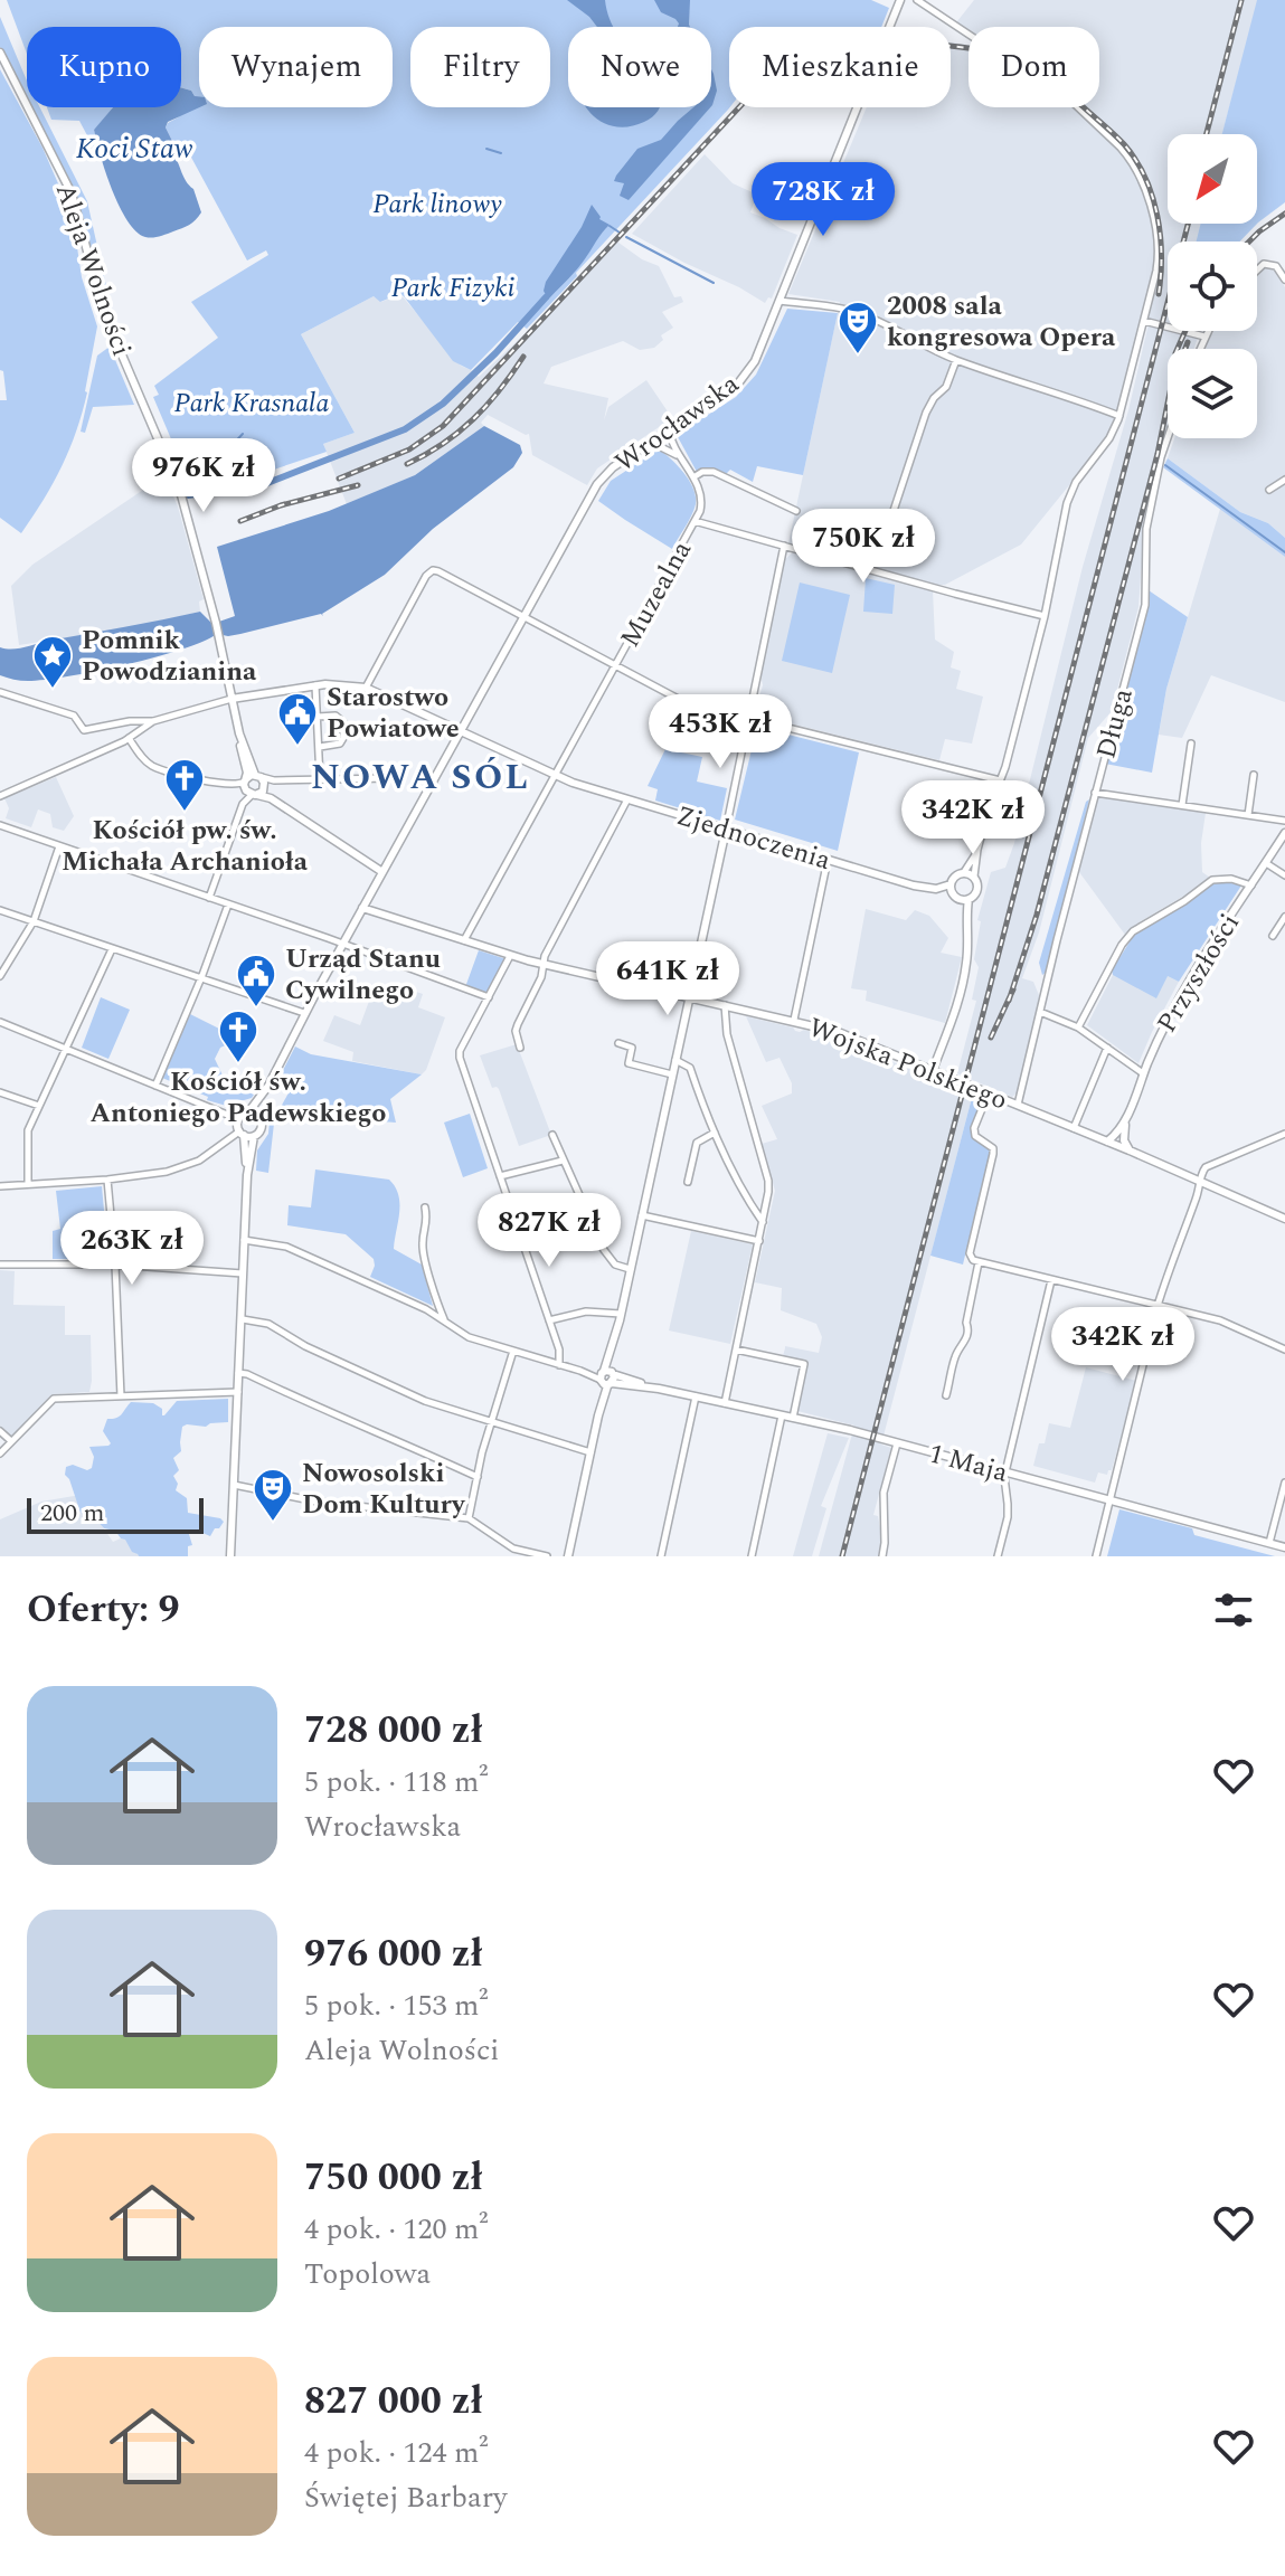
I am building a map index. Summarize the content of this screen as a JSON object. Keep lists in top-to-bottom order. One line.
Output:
{"streets":{"street":["Aleja Wolności","Wrocławska","Muzealna","Długa","Zjednoczenia","Przyszłości","Wojska Polskiego","1 Maja"]},"crossings":[["Wrocławska","Zjednoczenia"],["Wrocławska","Wojska Polskiego"],["Muzealna","Zjednoczenia"],["Muzealna","Wojska Polskiego"],["Długa","Wojska Polskiego"],["Przyszłości","Wojska Polskiego"]],"districts":["NOWA SÓL"],"water":["Koci Staw"],"parks":["Park linowy","Park Fizyki","Park Krasnala"],"places":{"theatre":["2008 sala kongresowa Opera","Nowosolski Dom Kultury"],"place":["Pomnik Powodzianina"],"public building":["Starostwo Powiatowe","Urząd Stanu Cywilnego"],"church":["Kościół pw. św. Michała Archanioła","Kościół św. Antoniego Padewskiego"]},"scale_bar":"200 m","north":"bottom left","page":{"chip":["Kupno","Wynajem","Filtry","Nowe","Mieszkanie","Dom"],"price":["728K zł","976K zł","750K zł","453K zł","342K zł","641K zł","827K zł","263K zł","342K zł"],"scale":"200 m","heading":"Oferty: 9","list":[{"name":"728 000 zł","note":"5 pok. · 118 m² · Wrocławska"},{"name":"976 000 zł","note":"5 pok. · 153 m² · Aleja Wolności"},{"name":"750 000 zł","note":"4 pok. · 120 m² · Topolowa"},{"name":"827 000 zł","note":"4 pok. · 124 m² · Świętej Barbary"}]}}
